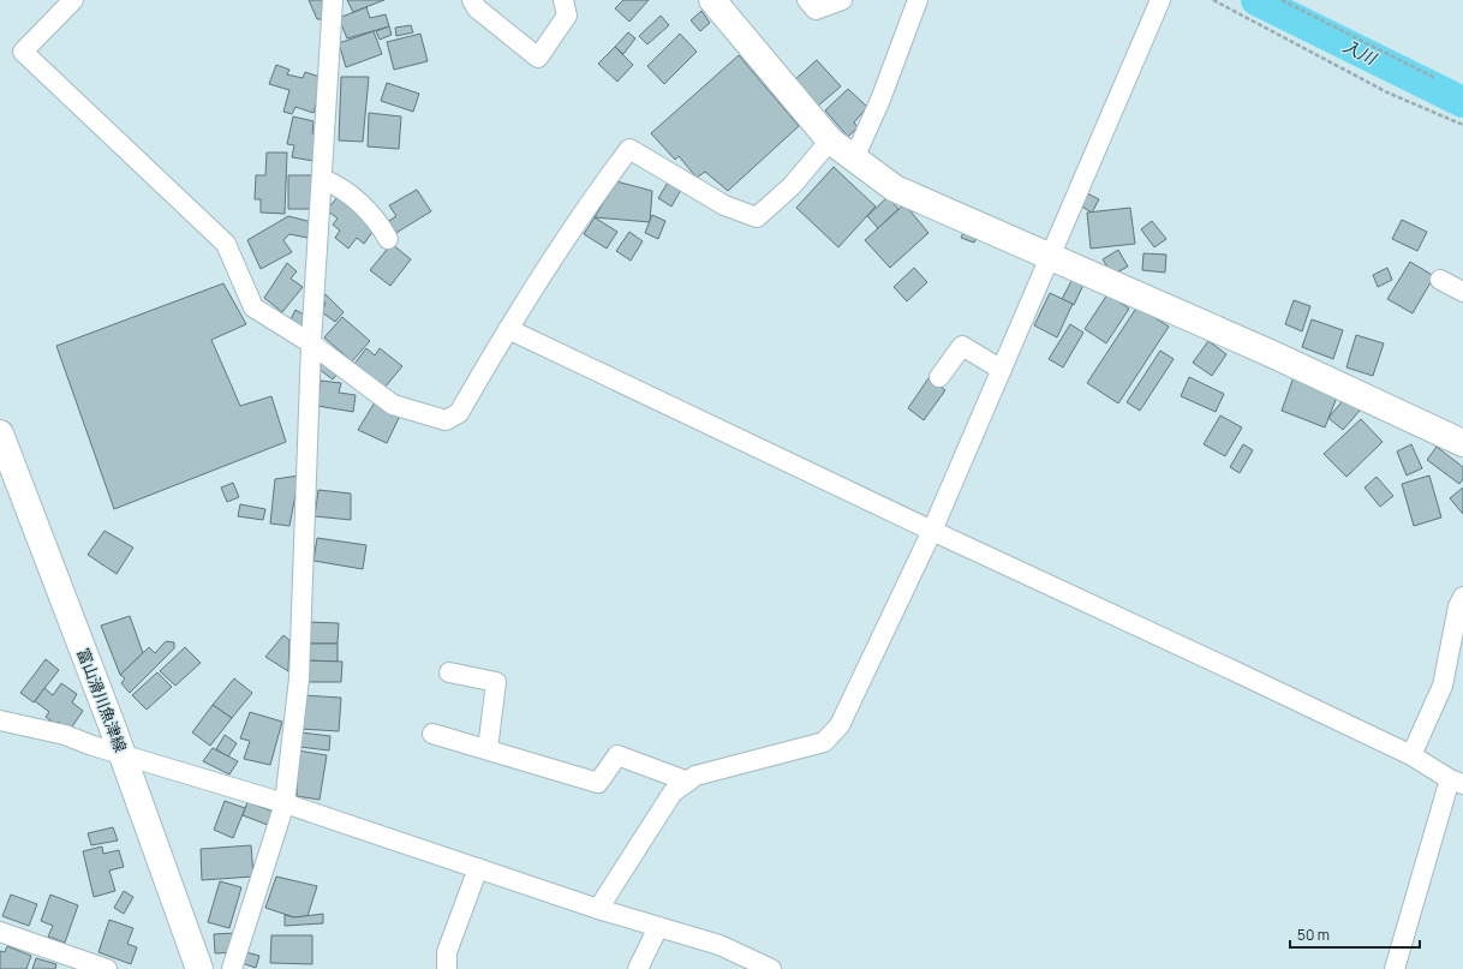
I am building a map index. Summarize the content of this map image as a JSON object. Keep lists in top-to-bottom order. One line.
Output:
{"streets":{"street":["富山滑川魚津線"]},"water":["入川"],"scale_bar":"50 m"}
